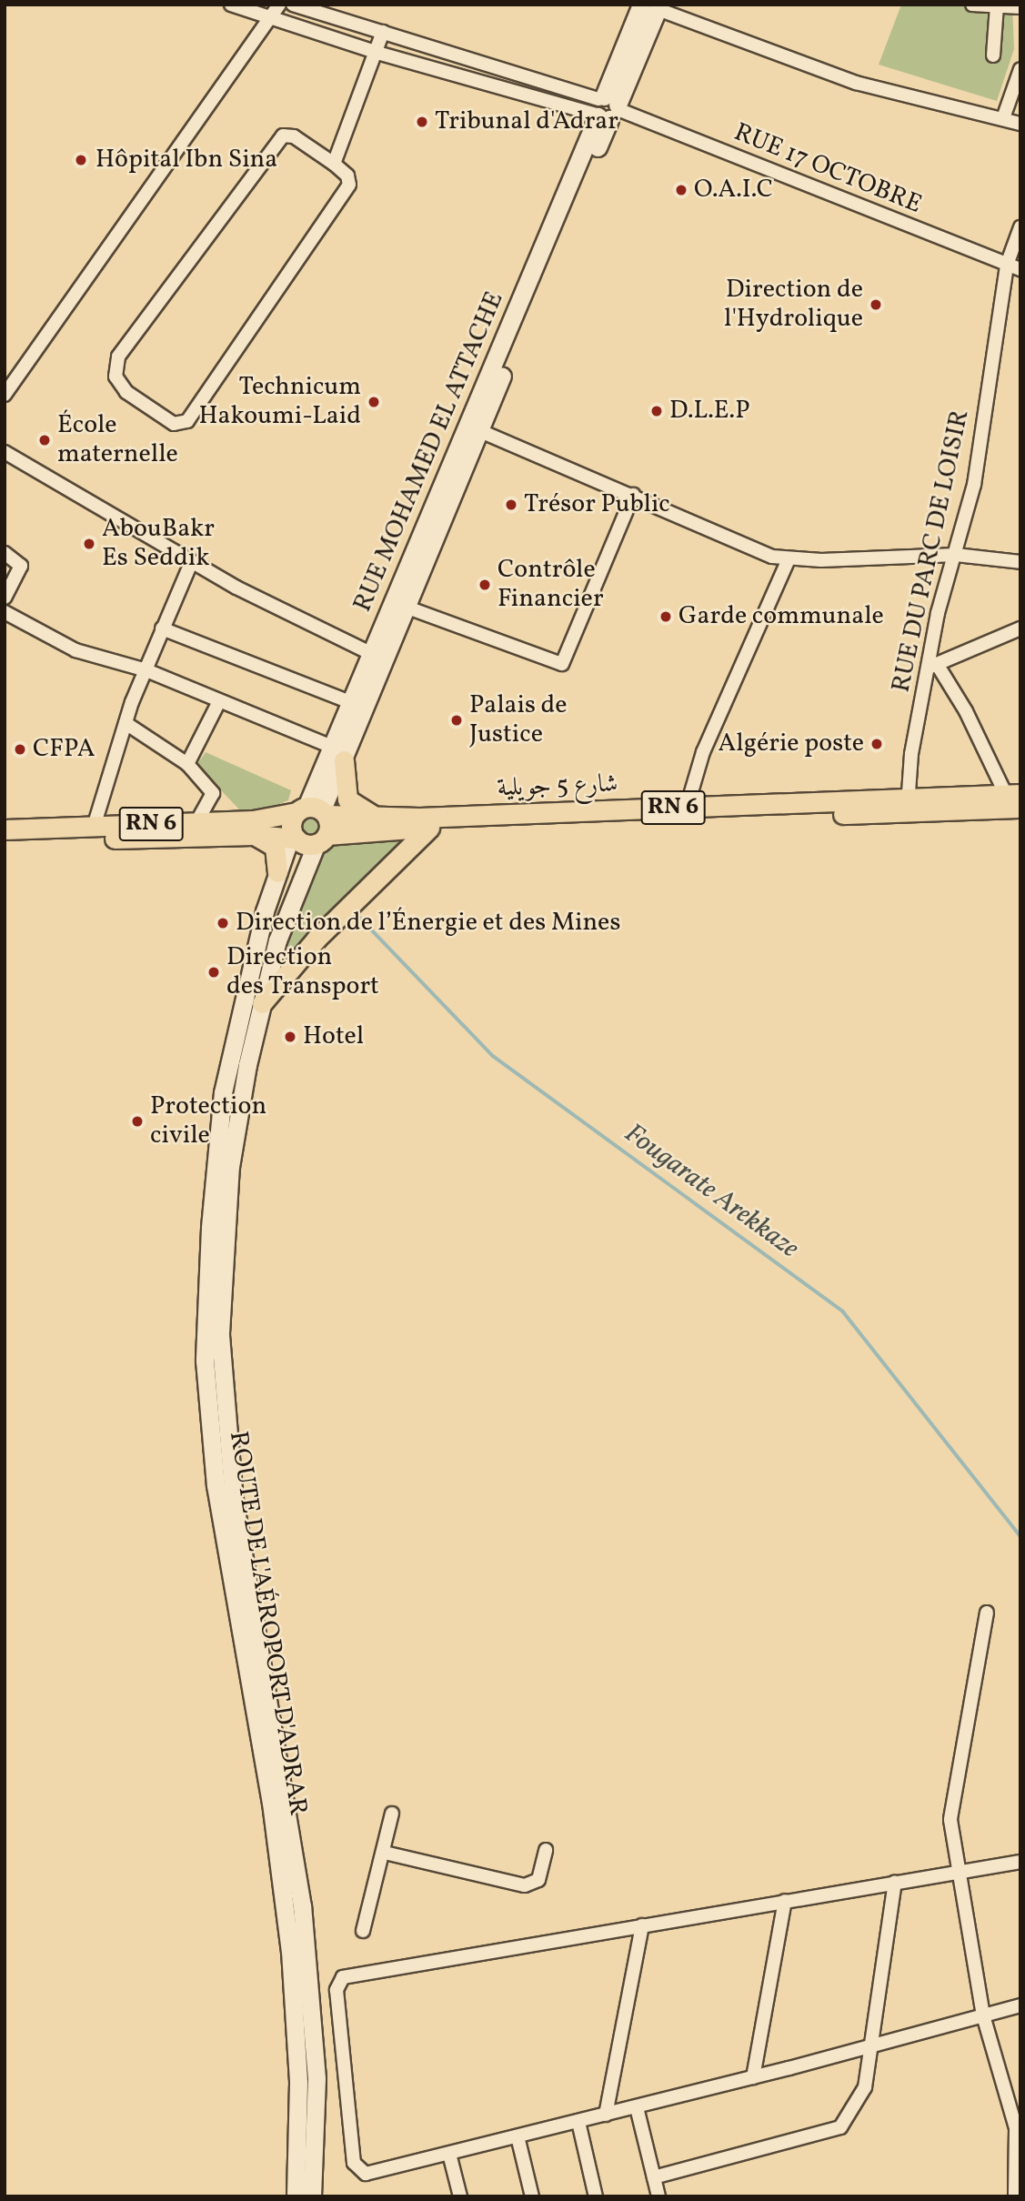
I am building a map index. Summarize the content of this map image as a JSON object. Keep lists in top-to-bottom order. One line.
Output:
{"streets":{"main road":["RUE MOHAMED EL ATTACHE","شارع 5 جويلية","RN 6","ROUTE DE L'AÉROPORT D'ADRAR"],"street":["RUE 17 OCTOBRE","RUE DU PARC DE LOISIR"]},"crossings":[["RUE 17 OCTOBRE","RUE MOHAMED EL ATTACHE"],["RUE 17 OCTOBRE","RUE DU PARC DE LOISIR"],["RUE MOHAMED EL ATTACHE","شارع 5 جويلية"],["RUE MOHAMED EL ATTACHE","RN 6"],["RUE MOHAMED EL ATTACHE","ROUTE DE L'AÉROPORT D'ADRAR"],["RUE DU PARC DE LOISIR","شارع 5 جويلية"],["شارع 5 جويلية","RN 6"],["شارع 5 جويلية","ROUTE DE L'AÉROPORT D'ADRAR"],["RN 6","ROUTE DE L'AÉROPORT D'ADRAR"]],"water":["Fougarate Arekkaze"],"places":["Tribunal d'Adrar","Hôpital Ibn Sina","O.A.I.C","Direction de l'Hydrolique","Technicum Hakoumi-Laid","D.L.E.P","École maternelle","Trésor Public","AbouBakr Es Seddik","Contrôle Financier","Garde communale","Palais de Justice","Algérie poste","CFPA","Direction de l’Énergie et des Mines","Direction des Transport","Hotel","Protection civile"]}
